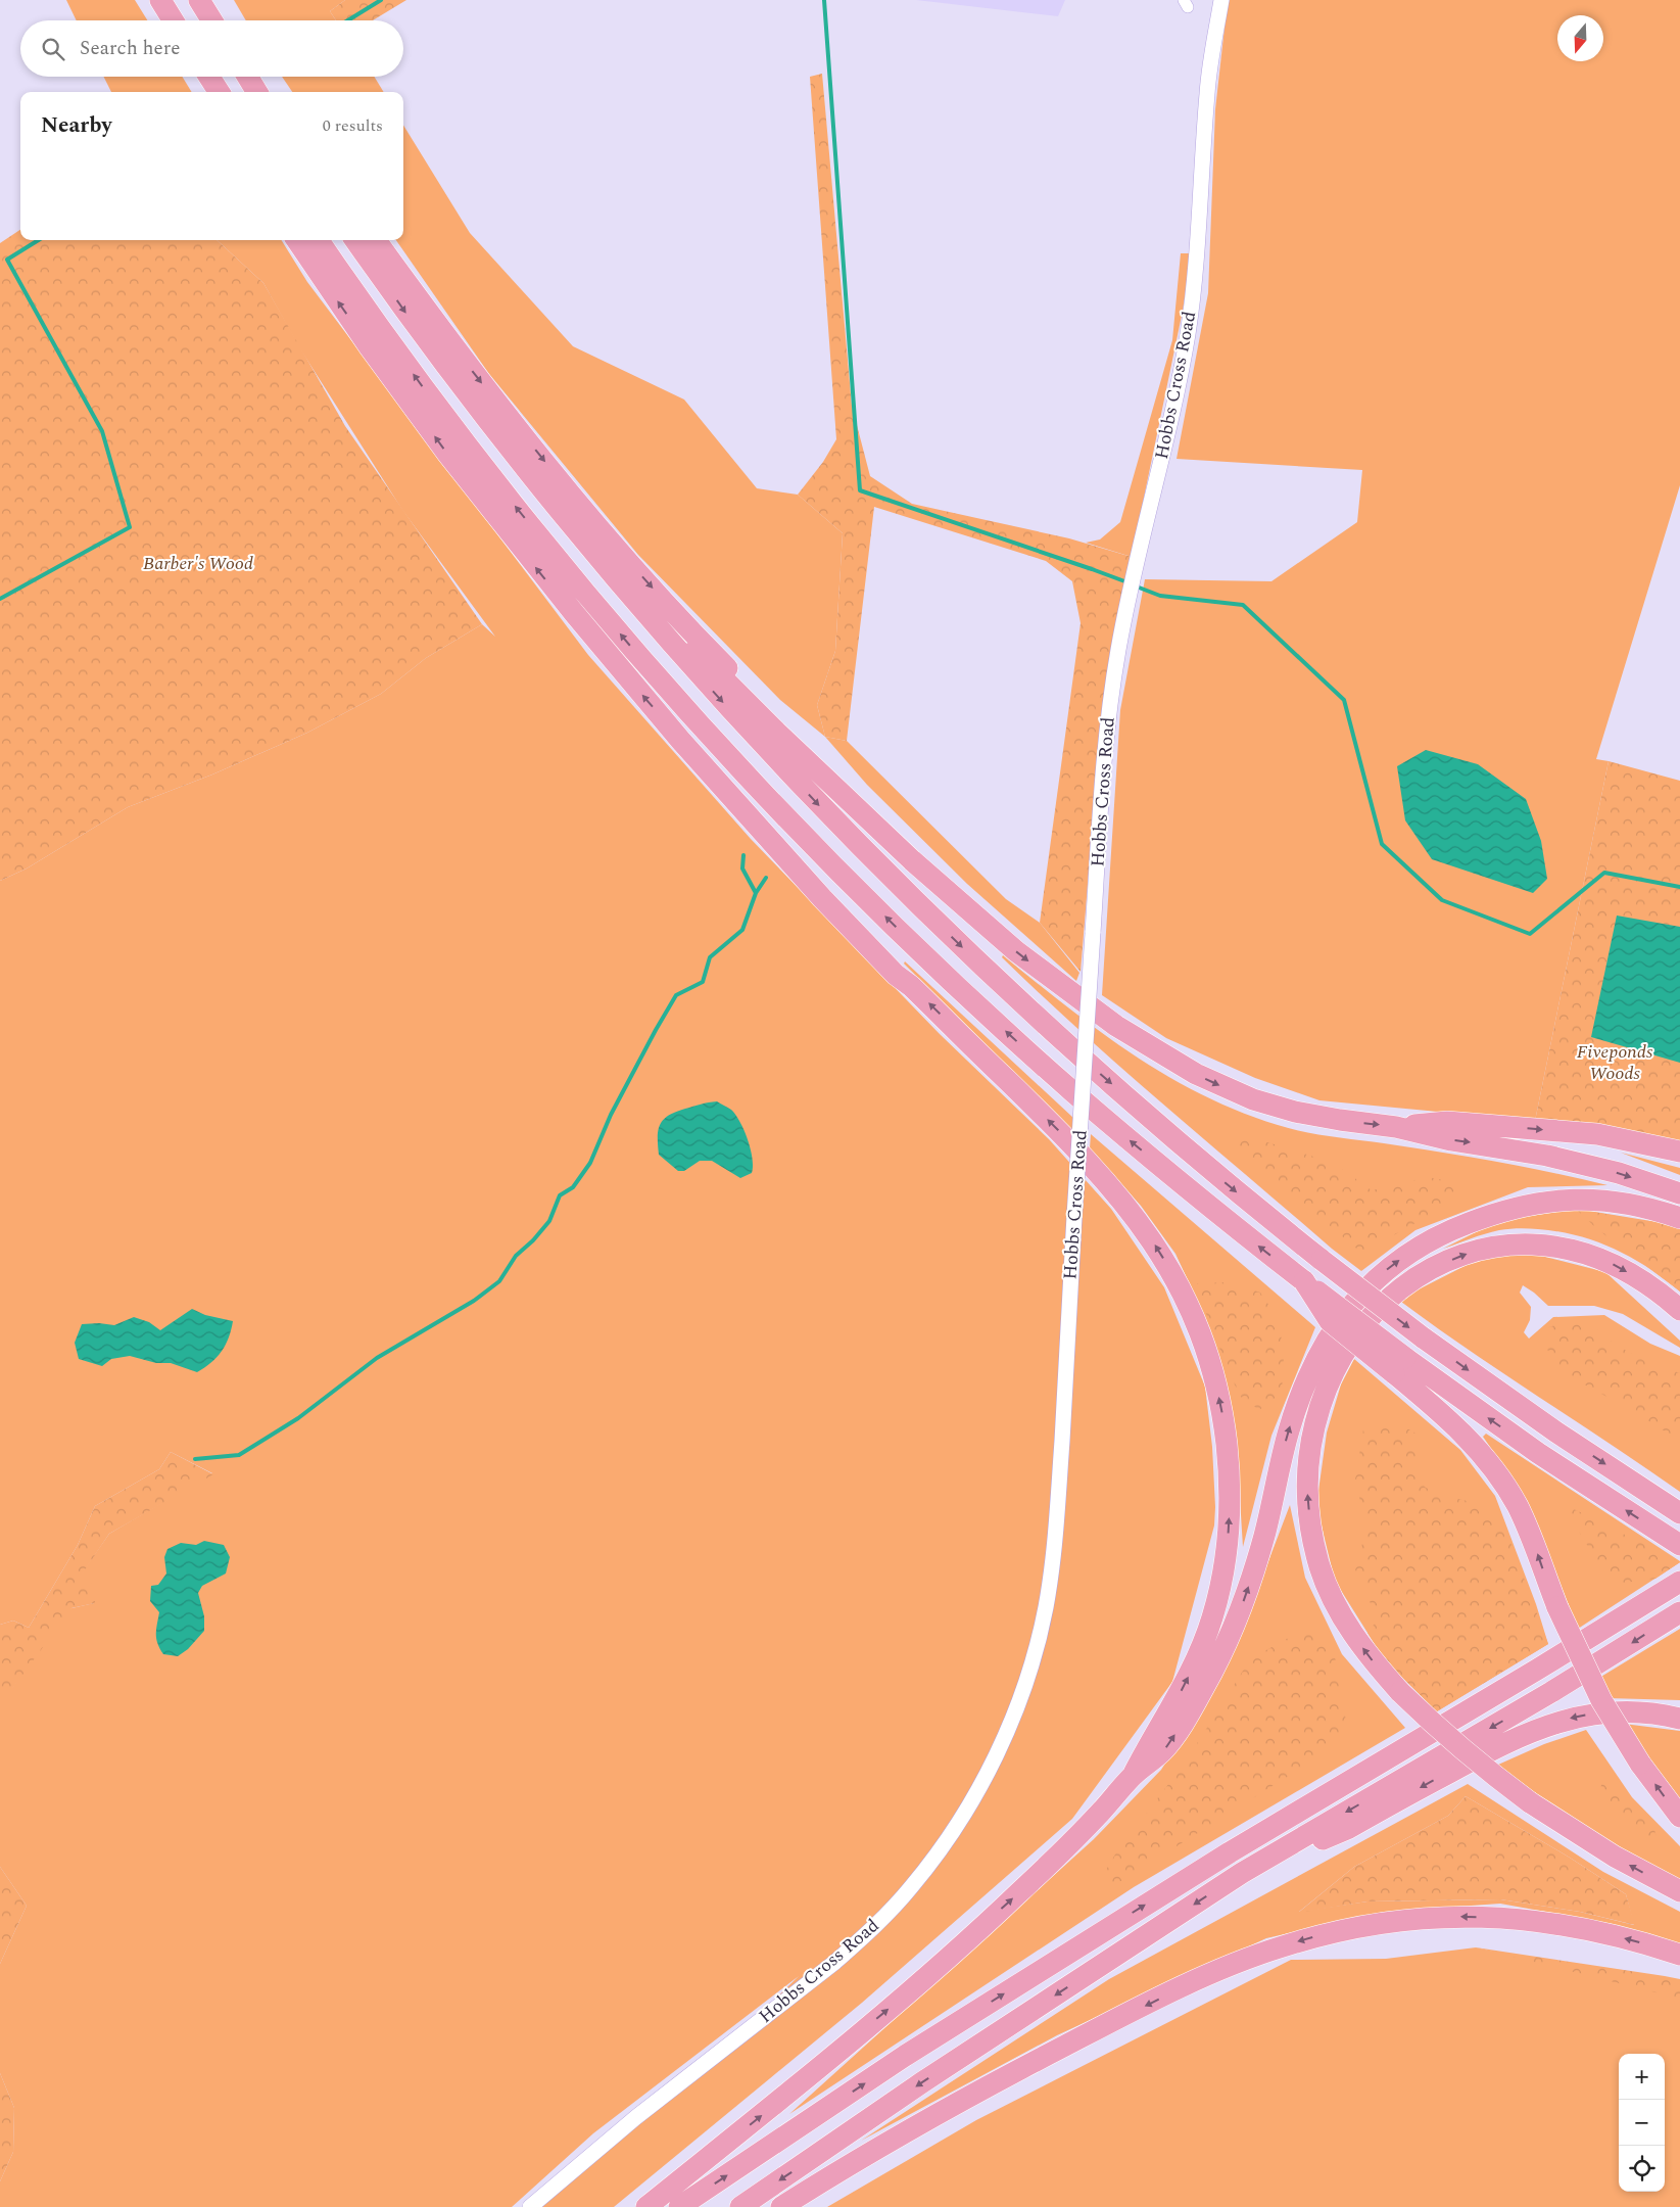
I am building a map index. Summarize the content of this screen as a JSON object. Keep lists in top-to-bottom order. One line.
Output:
{"streets":{"street":["Hobbs Cross Road"]},"parks":["Barber's Wood","Fiveponds Woods"],"north":"bottom","page":{"search":"Search here","heading":["Nearby","0 results"],"map_buttons":["+","−"]}}
